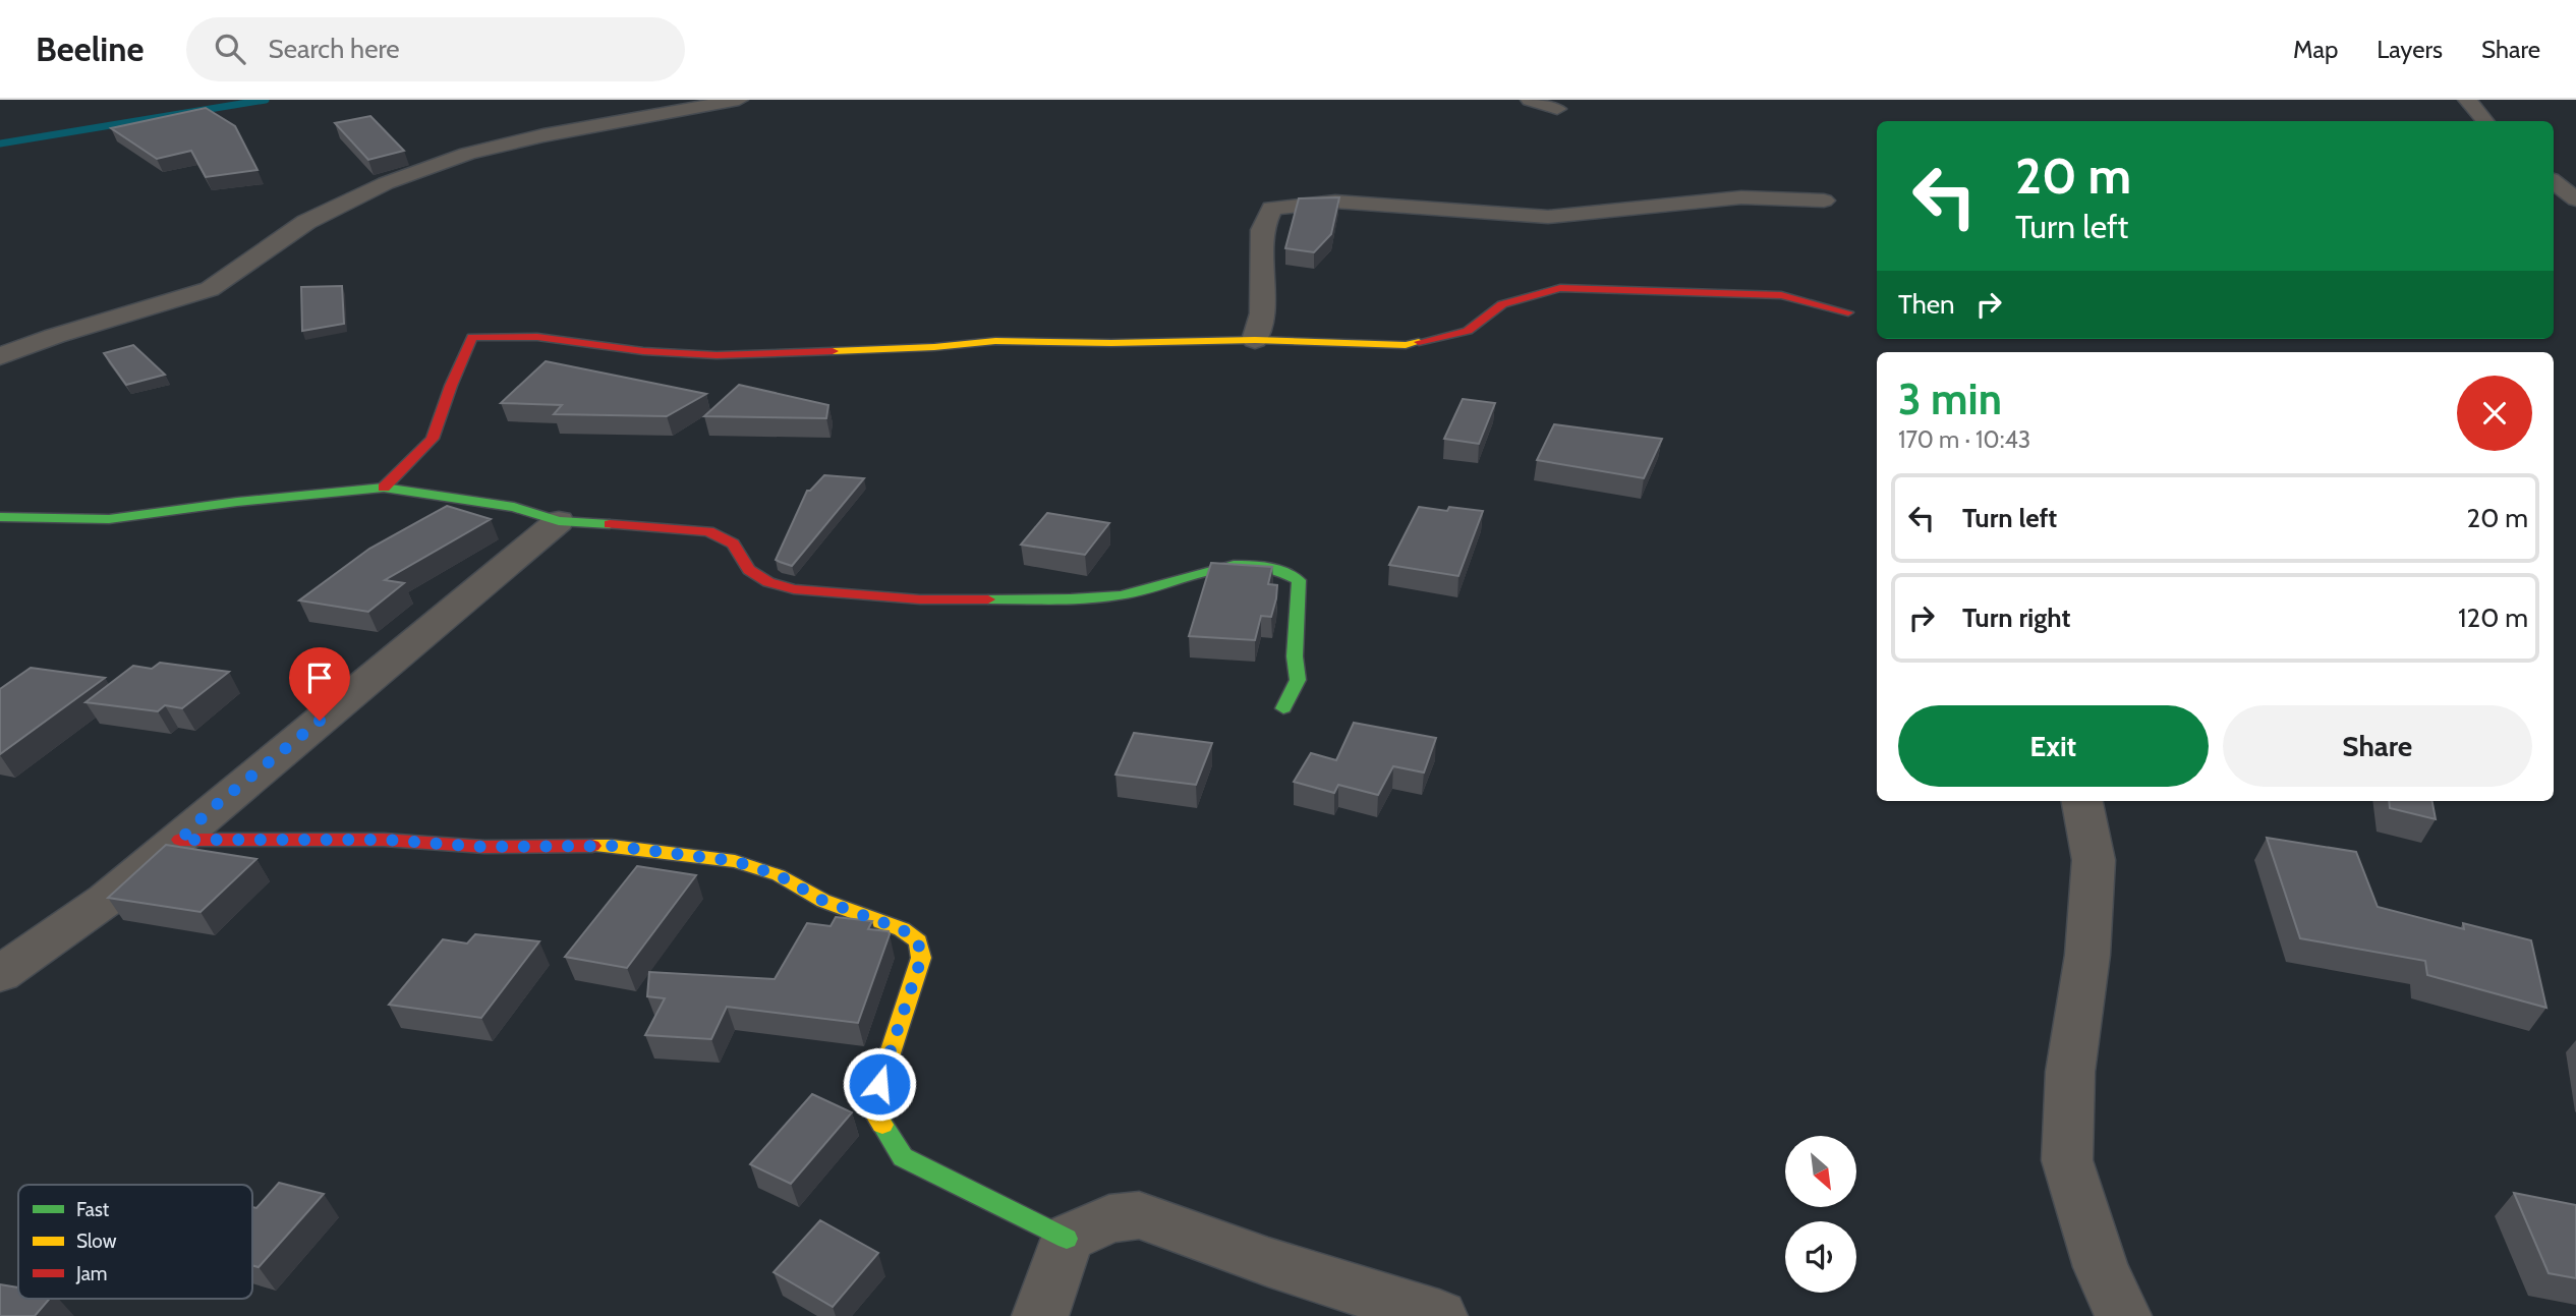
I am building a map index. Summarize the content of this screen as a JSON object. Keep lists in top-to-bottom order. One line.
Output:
{"legend":["Fast","Slow","Jam"],"north":"bottom right","page":{"header":"Beeline","search":"Search here","nav":["Map","Layers","Share"],"turn":["20 m","Turn left"],"then":"Then","heading":["3 min","170 m · 10:43"],"list":[{"name":"Turn left","value":"20 m"},{"name":"Turn right","value":"120 m"}],"buttons":["Exit","Share"]}}
